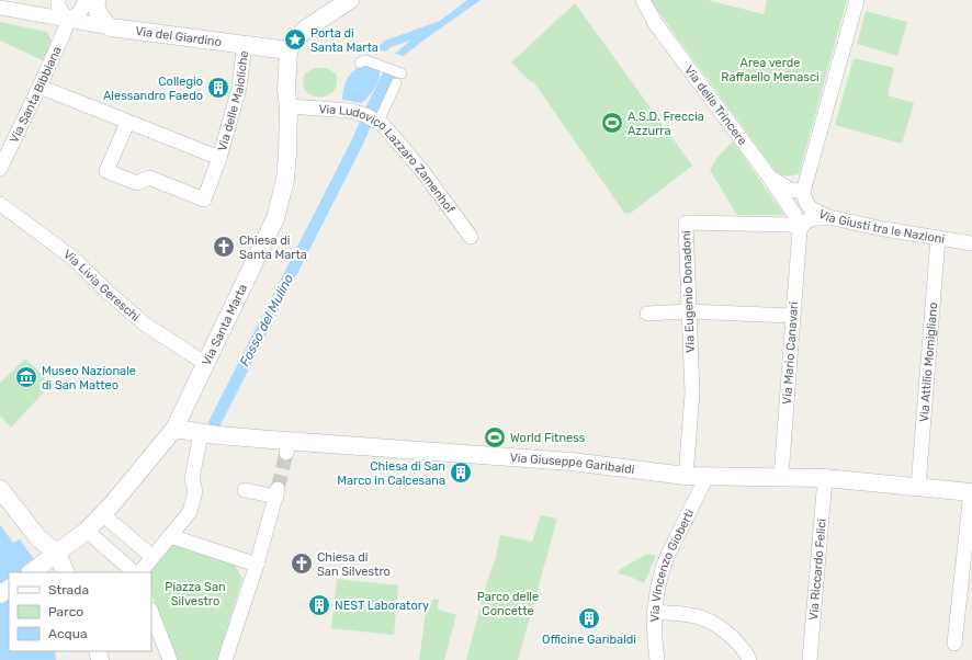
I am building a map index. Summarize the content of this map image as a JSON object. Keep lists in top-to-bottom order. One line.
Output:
{"streets":{"street":["Via del Giardino","Via Santa Bibbiana","Via delle Maioliche","Via delle Trincere","Via Ludovico Lazzaro Zamenhof","Via Giusti tra le Nazioni","Via Livia Gereschi","Via Eugenio Donadoni","Via Santa Marta","Via Mario Canavari","Via Attilio Momigliano","Via Giuseppe Garibaldi","Via Vincenzo Gioberti","Via Riccardo Felici"]},"crossings":[["Via del Giardino","Via Santa Bibbiana"],["Via del Giardino","Via delle Maioliche"],["Via del Giardino","Via Santa Marta"],["Via Santa Bibbiana","Via delle Maioliche"],["Via delle Trincere","Via Giusti tra le Nazioni"],["Via delle Trincere","Via Mario Canavari"],["Via Ludovico Lazzaro Zamenhof","Via Santa Marta"],["Via Giusti tra le Nazioni","Via Attilio Momigliano"],["Via Livia Gereschi","Via Santa Marta"],["Via Eugenio Donadoni","Via Mario Canavari"],["Via Eugenio Donadoni","Via Giuseppe Garibaldi"],["Via Santa Marta","Via Giuseppe Garibaldi"],["Via Mario Canavari","Via Giuseppe Garibaldi"],["Via Attilio Momigliano","Via Giuseppe Garibaldi"],["Via Giuseppe Garibaldi","Via Vincenzo Gioberti"],["Via Giuseppe Garibaldi","Via Riccardo Felici"]],"water":["Fosso del Mulino"],"parks":["Area verde Raffaello Menasci","Piazza San Silvestro","Parco delle Concette"],"places":{"place":["Porta di Santa Marta"],"building":["Collegio Alessandro Faedo","Chiesa di San Marco in Calcesana","NEST Laboratory","Officine Garibaldi"],"sports":["A.S.D. Freccia Azzurra","World Fitness"],"church":["Chiesa di Santa Marta","Chiesa di San Silvestro"],"museum":["Museo Nazionale di San Matteo"]},"legend":["Strada","Parco","Acqua"]}
